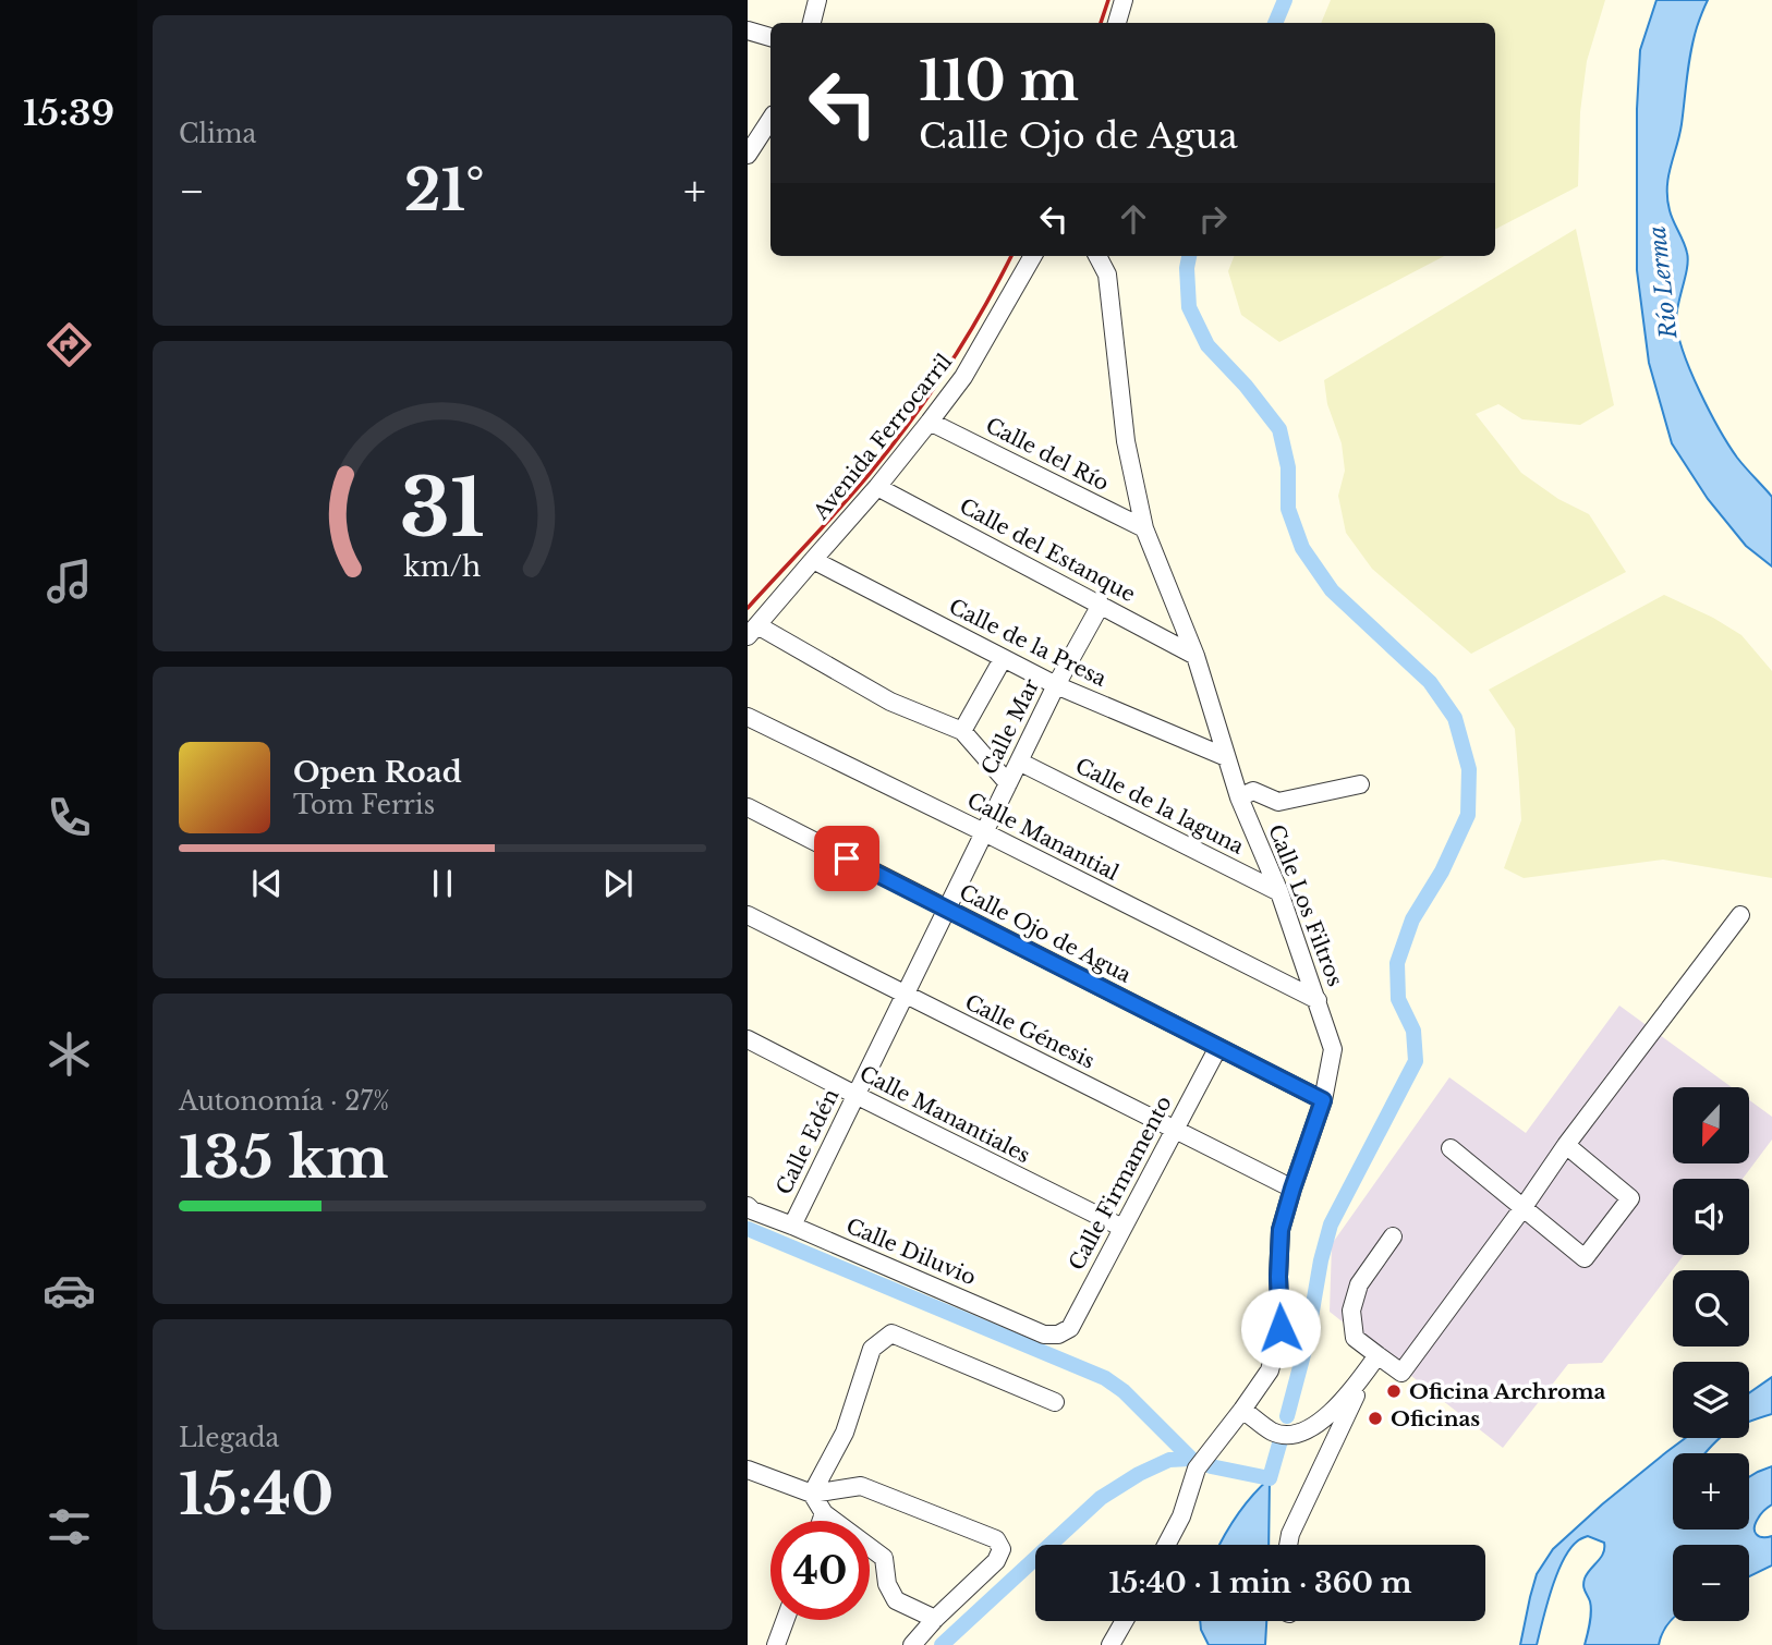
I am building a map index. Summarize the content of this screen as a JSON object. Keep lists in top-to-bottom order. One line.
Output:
{"streets":{"street":["Avenida Ferrocarril","Calle del Río","Calle del Estanque","Calle de la Presa","Calle Mar","Calle de la laguna","Calle Manantial","Calle Los Filtros","Calle Ojo de Agua","Calle Génesis","Calle Manantiales","Calle Edén","Calle Firmamento","Calle Diluvio"]},"crossings":[["Avenida Ferrocarril","Calle del Río"],["Avenida Ferrocarril","Calle del Estanque"],["Avenida Ferrocarril","Calle de la Presa"],["Calle del Río","Calle Los Filtros"],["Calle del Estanque","Calle Mar"],["Calle del Estanque","Calle Los Filtros"],["Calle de la Presa","Calle Mar"],["Calle de la Presa","Calle Los Filtros"],["Calle Mar","Calle de la laguna"],["Calle Mar","Calle Manantial"],["Calle Mar","Calle Ojo de Agua"],["Calle Mar","Calle Génesis"],["Calle Mar","Calle Edén"],["Calle de la laguna","Calle Los Filtros"],["Calle Manantial","Calle Los Filtros"],["Calle Los Filtros","Calle Ojo de Agua"],["Calle Los Filtros","Calle Génesis"],["Calle Ojo de Agua","Calle Firmamento"],["Calle Génesis","Calle Edén"],["Calle Génesis","Calle Firmamento"],["Calle Manantiales","Calle Edén"],["Calle Manantiales","Calle Firmamento"],["Calle Edén","Calle Diluvio"],["Calle Firmamento","Calle Diluvio"]],"water":["Río Lerma"],"places":["Oficina Archroma","Oficinas"],"north":"bottom","page":{"tabs":"15:39","tile":["Clima",["Autonomía · 27%","135 km"],["Llegada","15:40"]],"turn":["110 m","Calle Ojo de Agua"],"heat":["−","21°","+"],"song":["Open Road","Tom Ferris"],"map_buttons":["+","−"],"limit":"40","trip":"15:40 · 1 min · 360 m","gauge":["31","km/h"]}}
